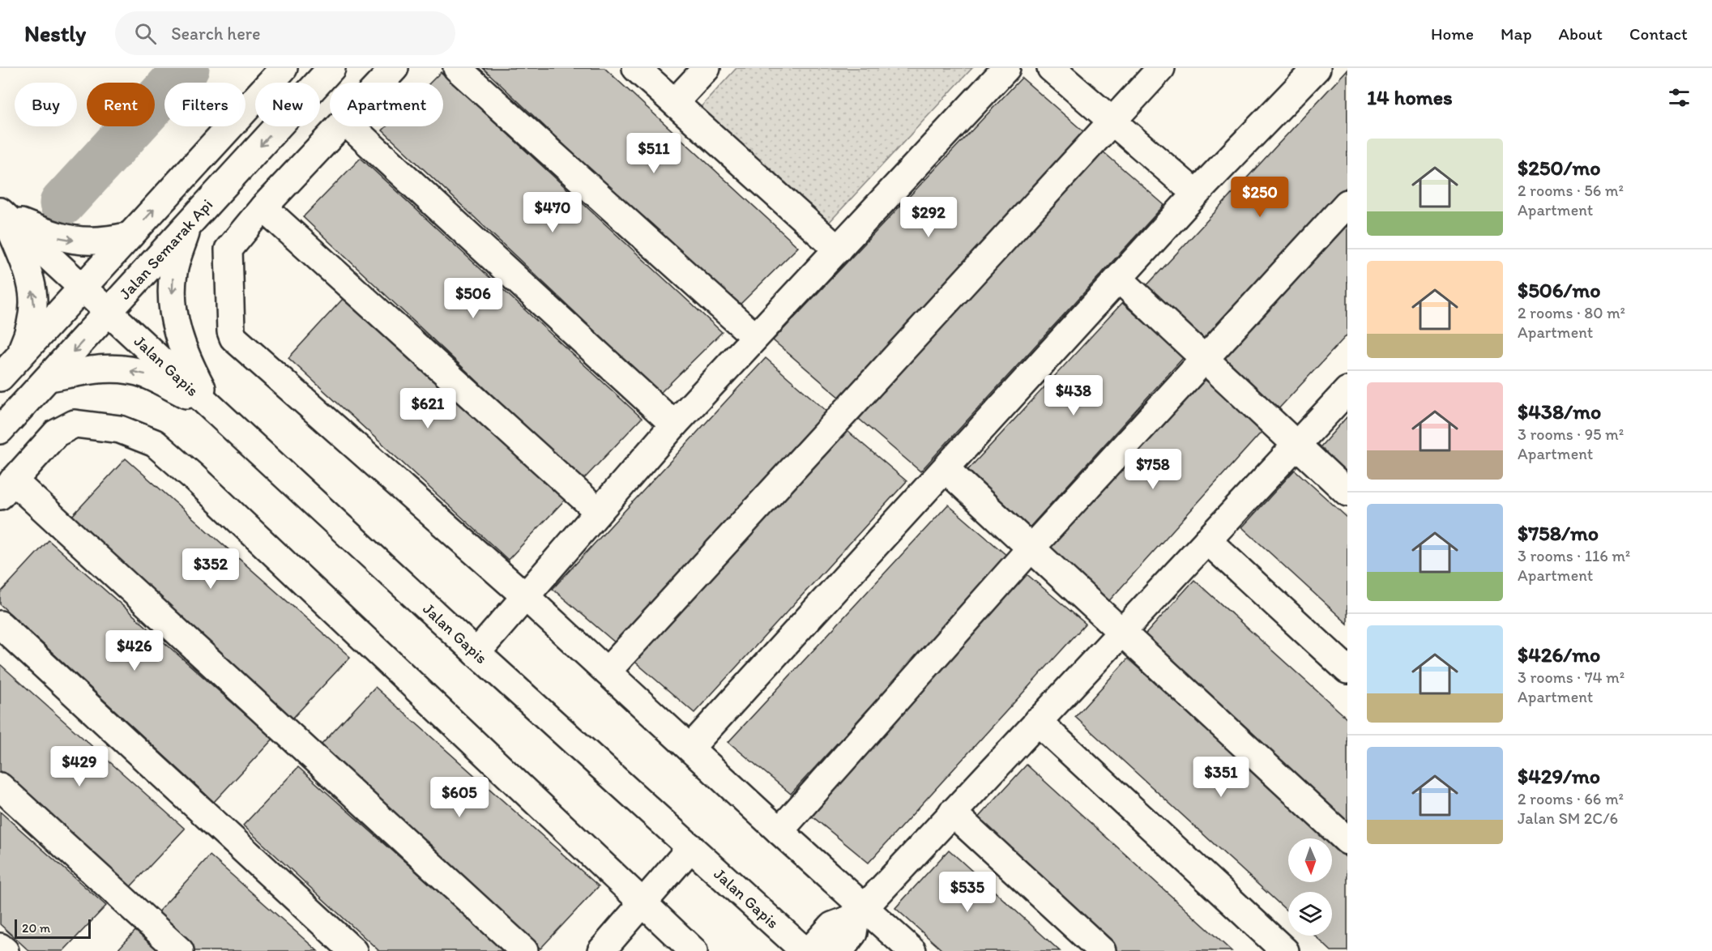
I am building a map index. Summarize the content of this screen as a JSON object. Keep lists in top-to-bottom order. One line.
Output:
{"streets":{"street":["Jalan Semarak Api","Jalan Gapis"]},"crossings":[["Jalan Semarak Api","Jalan Gapis"]],"scale_bar":"20 m","north":"bottom","page":{"header":"Nestly","search":"Search here","nav":["Home","Map","About","Contact"],"heading":"14 homes","chip":["Buy","Rent","Filters","New","Apartment"],"list":[{"name":"$250/mo","note":"2 rooms · 56 m² · Apartment"},{"name":"$506/mo","note":"2 rooms · 80 m² · Apartment"},{"name":"$438/mo","note":"3 rooms · 95 m² · Apartment"},{"name":"$758/mo","note":"3 rooms · 116 m² · Apartment"},{"name":"$426/mo","note":"3 rooms · 74 m² · Apartment"},{"name":"$429/mo","note":"2 rooms · 66 m² · Jalan SM 2C/6"}],"price":["$511","$250","$470","$292","$506","$438","$621","$758","$352","$426","$429","$351","$605","$535"],"scale":"20 m"}}
